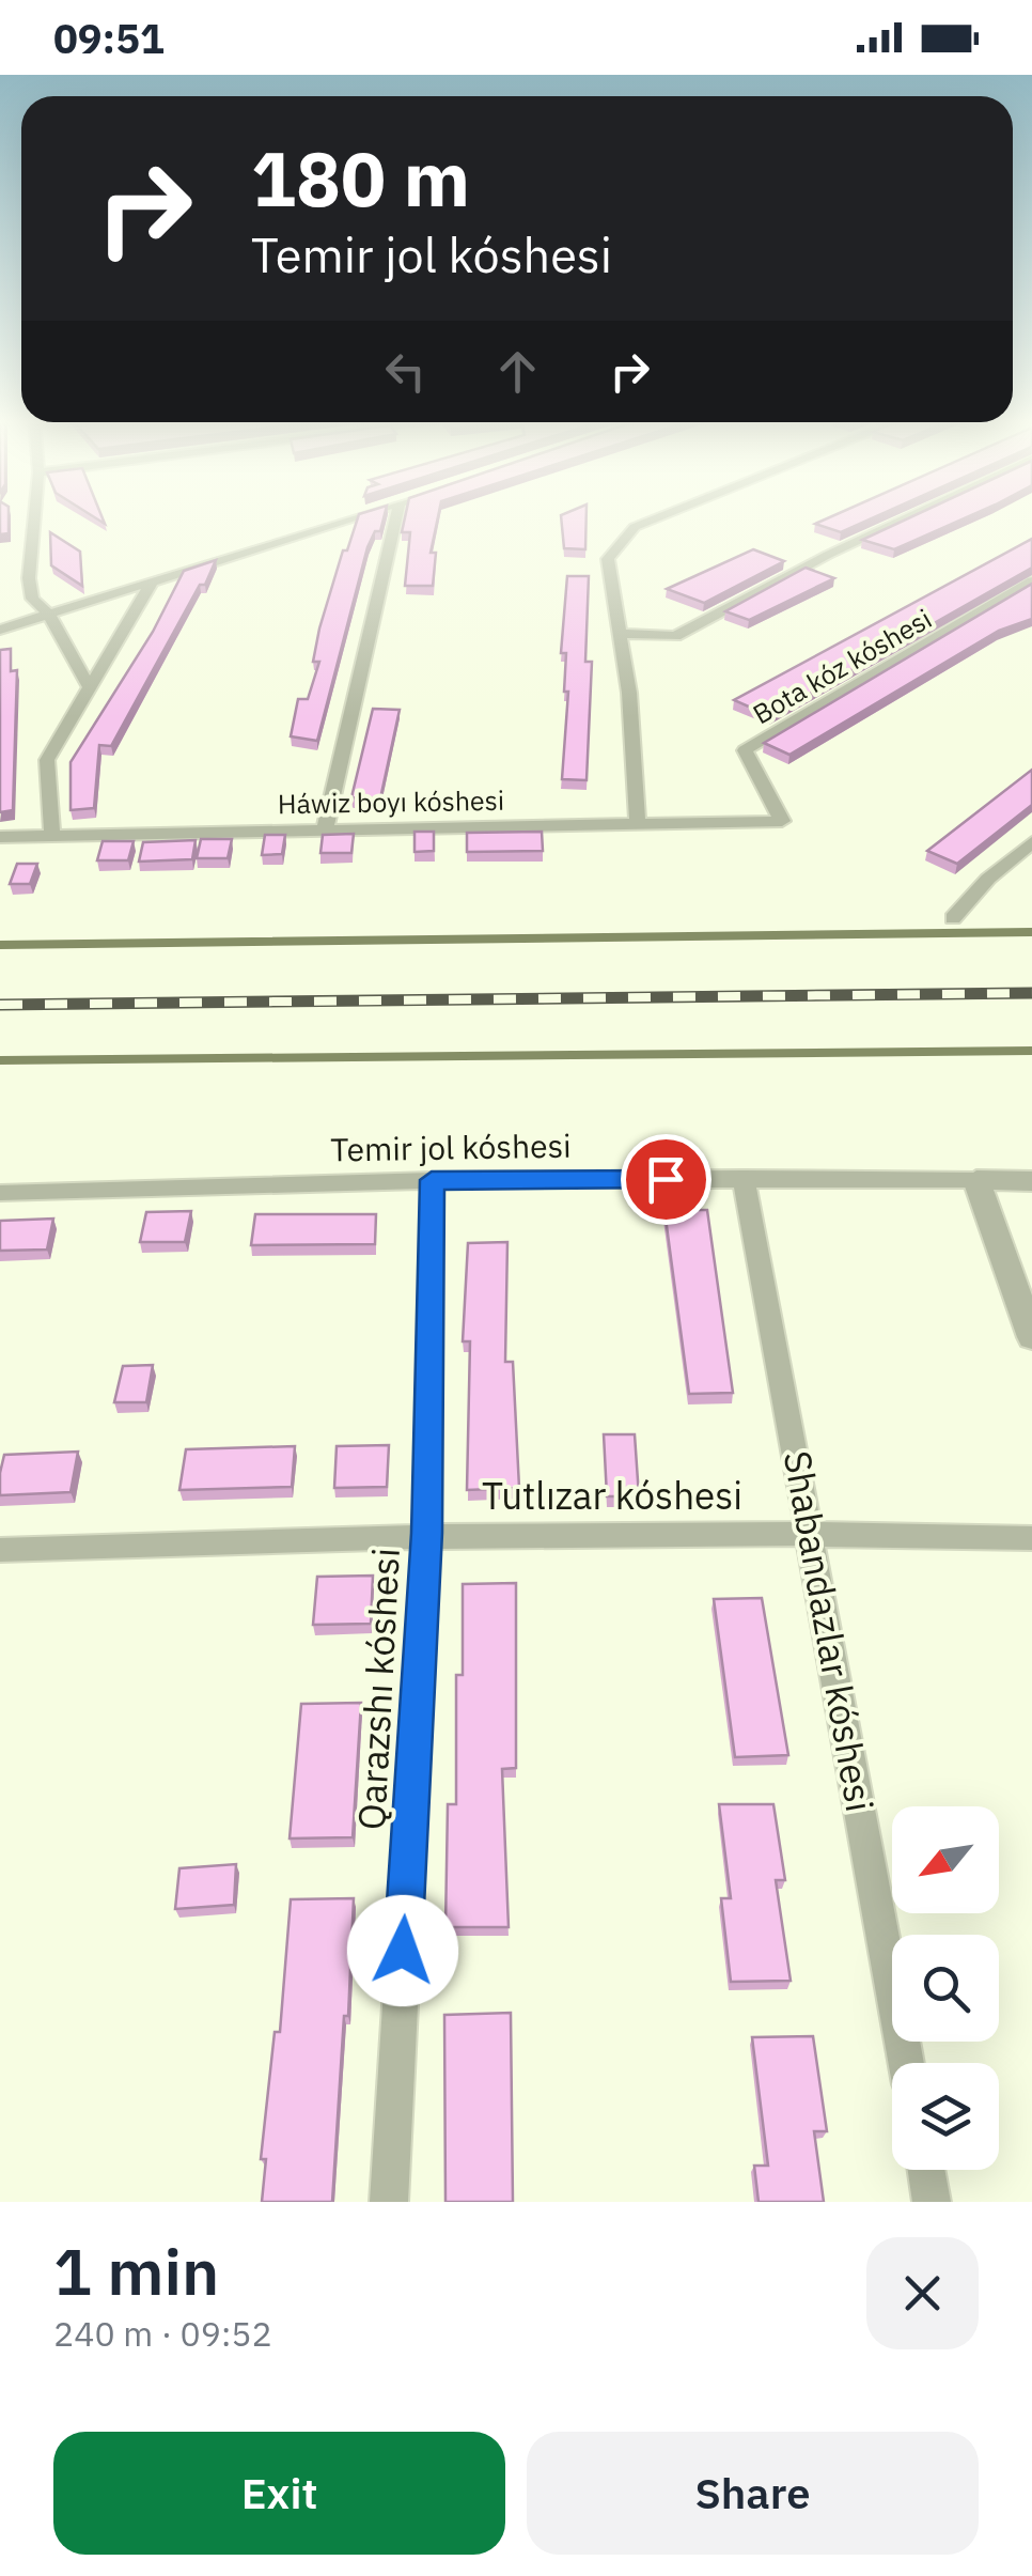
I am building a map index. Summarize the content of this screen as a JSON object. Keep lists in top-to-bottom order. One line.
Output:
{"streets":{"street":["Bota kóz kóshesi","Háwiz boyı kóshesi","Temir jol kóshesi","Tutlızar kóshesi","Shabandazlar kóshesi","Qarazshı kóshesi"]},"crossings":[["Bota kóz kóshesi","Háwiz boyı kóshesi"],["Temir jol kóshesi","Shabandazlar kóshesi"],["Temir jol kóshesi","Qarazshı kóshesi"],["Tutlızar kóshesi","Shabandazlar kóshesi"],["Tutlızar kóshesi","Qarazshı kóshesi"]],"north":"bottom left","page":{"status":"09:51","turn":["180 m","Temir jol kóshesi"],"heading":["1 min","240 m · 09:52"],"buttons":["Exit","Share"]}}
